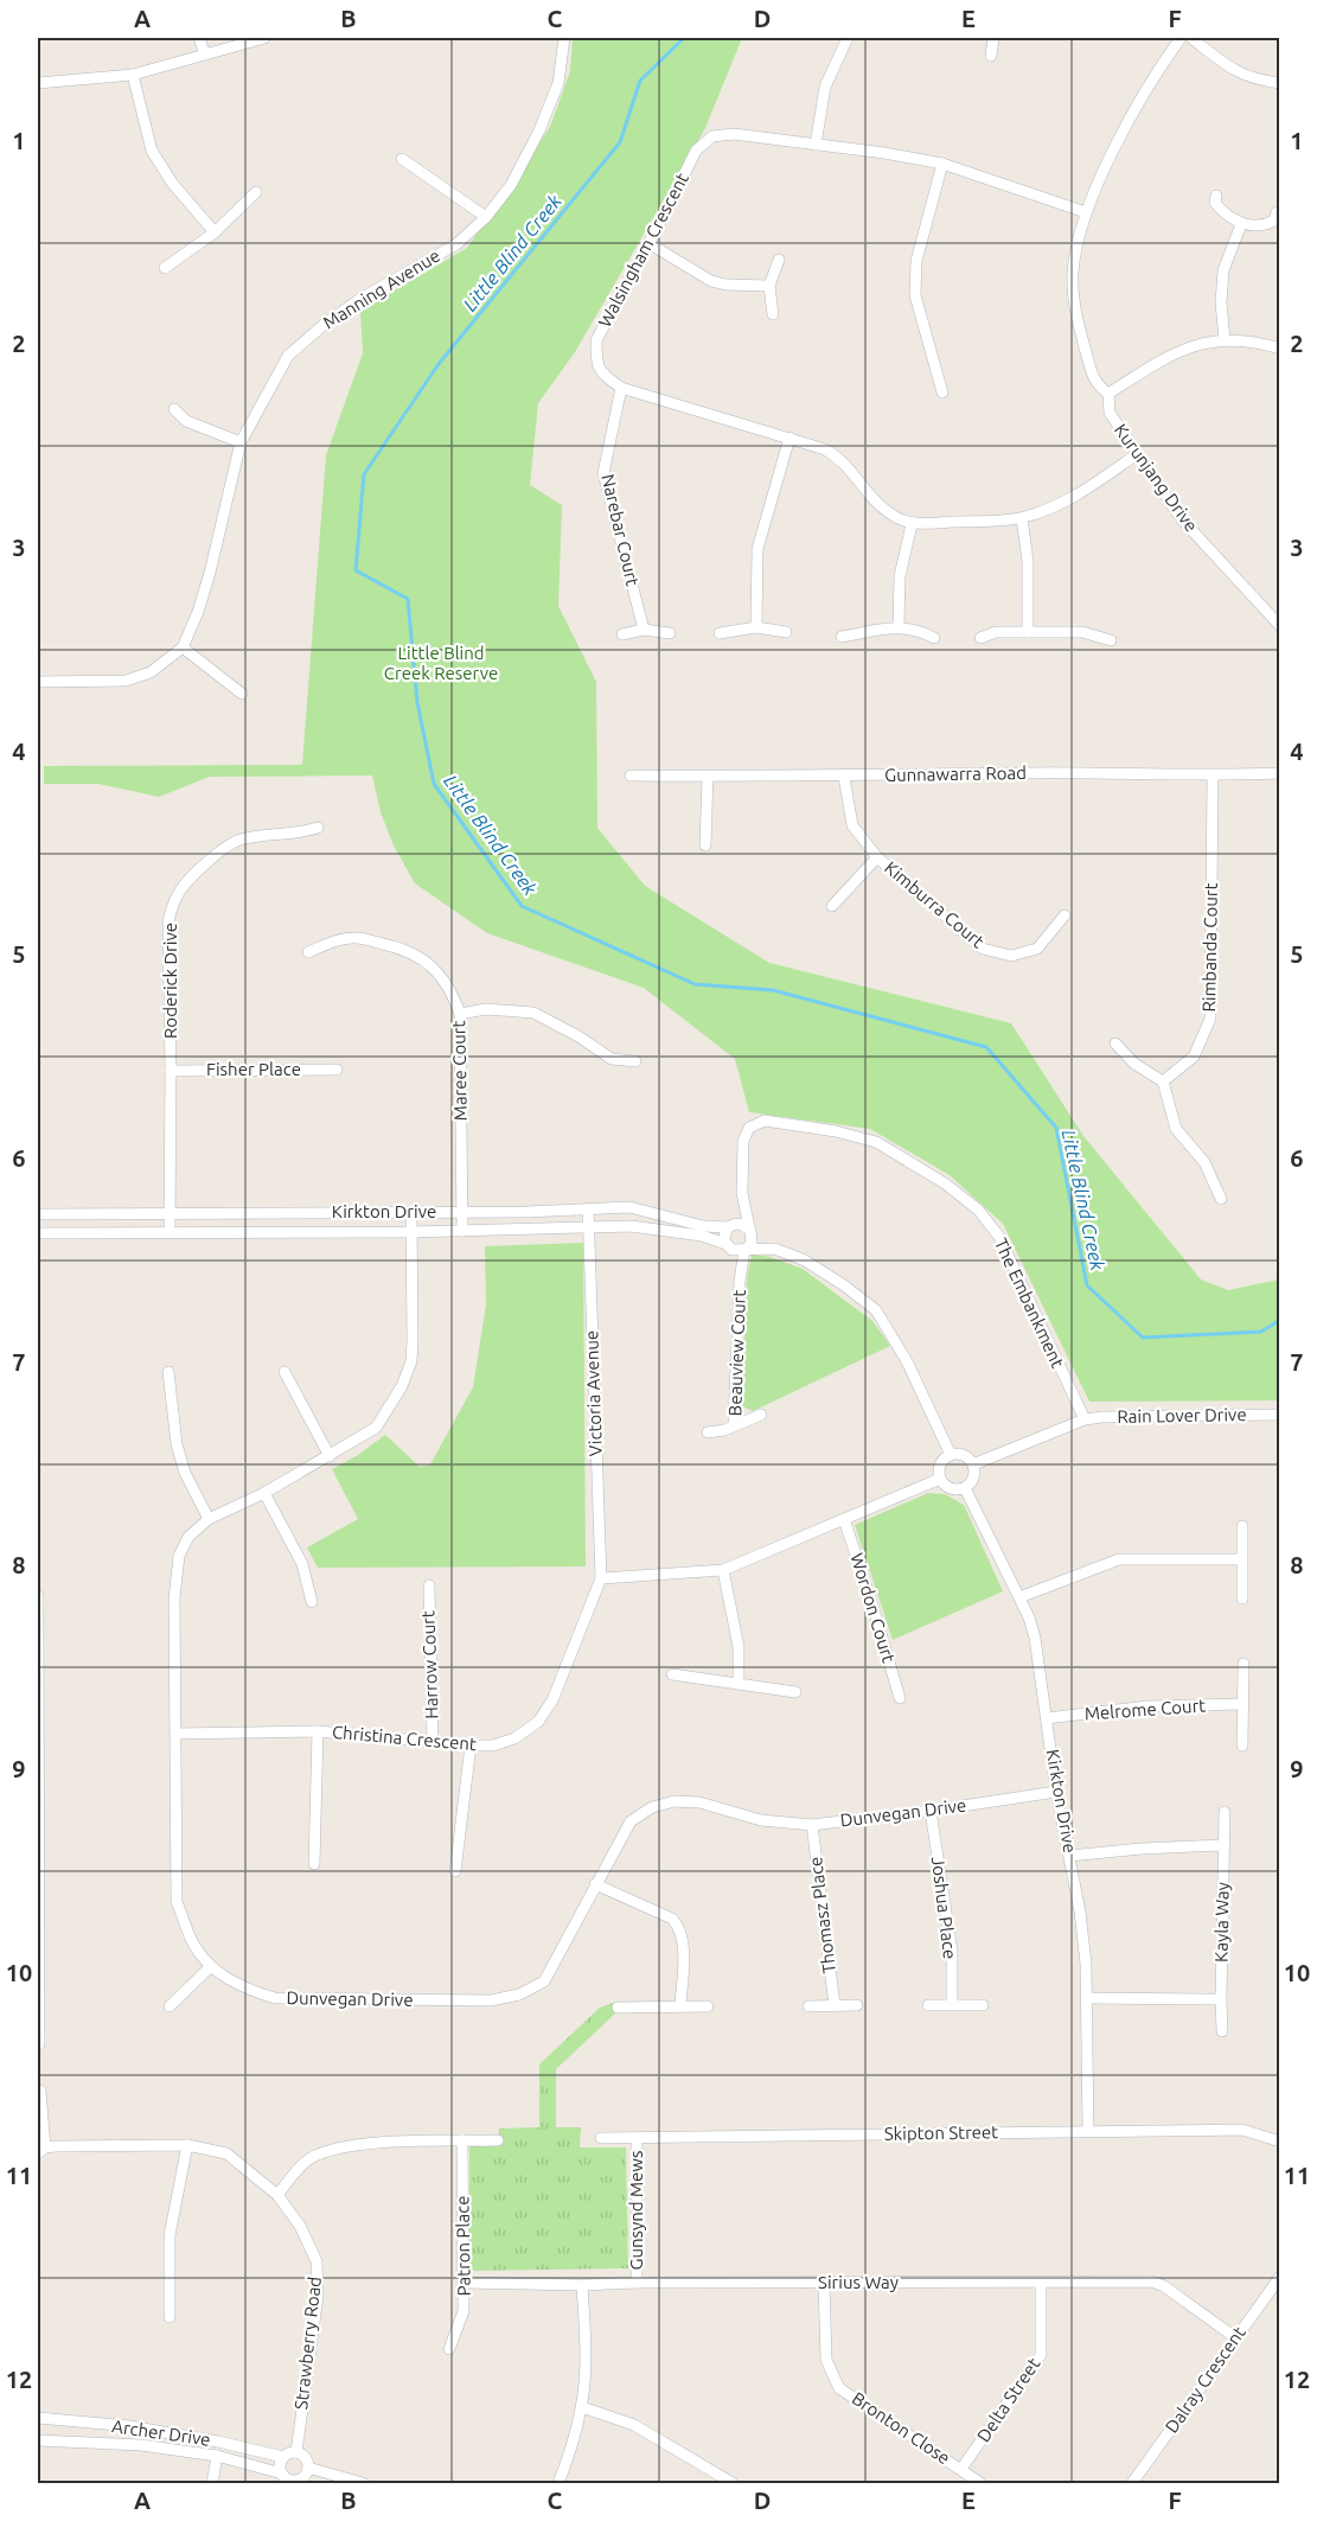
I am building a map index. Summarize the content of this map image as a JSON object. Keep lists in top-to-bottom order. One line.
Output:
{"streets":{"street":["Walsingham Crescent","Manning Avenue","Kurunjang Drive","Narebar Court","Gunnawarra Road","Kimburra Court","Rimbanda Court","Roderick Drive","Fisher Place","Maree Court","Kirkton Drive","The Embankment","Beauview Court","Victoria Avenue","Rain Lover Drive","Wordon Court","Harrow Court","Melrome Court","Christina Crescent","Dunvegan Drive","Joshua Place","Thomasz Place","Kayla Way","Skipton Street","Gunsynd Mews","Patron Place","Sirius Way","Strawberry Road","Dalray Crescent","Delta Street","Bronton Close","Archer Drive"]},"crossings":[["Walsingham Crescent","Kurunjang Drive"],["Walsingham Crescent","Narebar Court"],["Gunnawarra Road","Kimburra Court"],["Gunnawarra Road","Rimbanda Court"],["Roderick Drive","Fisher Place"],["Roderick Drive","Kirkton Drive"],["Maree Court","Kirkton Drive"],["Kirkton Drive","The Embankment"],["Kirkton Drive","Beauview Court"],["Kirkton Drive","Victoria Avenue"],["Kirkton Drive","Melrome Court"],["Kirkton Drive","Dunvegan Drive"],["Kirkton Drive","Skipton Street"],["The Embankment","Beauview Court"],["The Embankment","Rain Lover Drive"],["Victoria Avenue","Christina Crescent"],["Harrow Court","Christina Crescent"],["Christina Crescent","Dunvegan Drive"],["Dunvegan Drive","Joshua Place"],["Dunvegan Drive","Thomasz Place"],["Skipton Street","Gunsynd Mews"],["Gunsynd Mews","Sirius Way"],["Patron Place","Sirius Way"],["Sirius Way","Dalray Crescent"],["Sirius Way","Delta Street"],["Sirius Way","Bronton Close"],["Strawberry Road","Archer Drive"],["Delta Street","Bronton Close"]],"water":["Little Blind Creek"],"parks":["Little Blind Creek Reserve"],"grid":{"columns":["A","B","C","D","E","F"],"rows":["1","2","3","4","5","6","7","8","9","10","11","12"]}}
